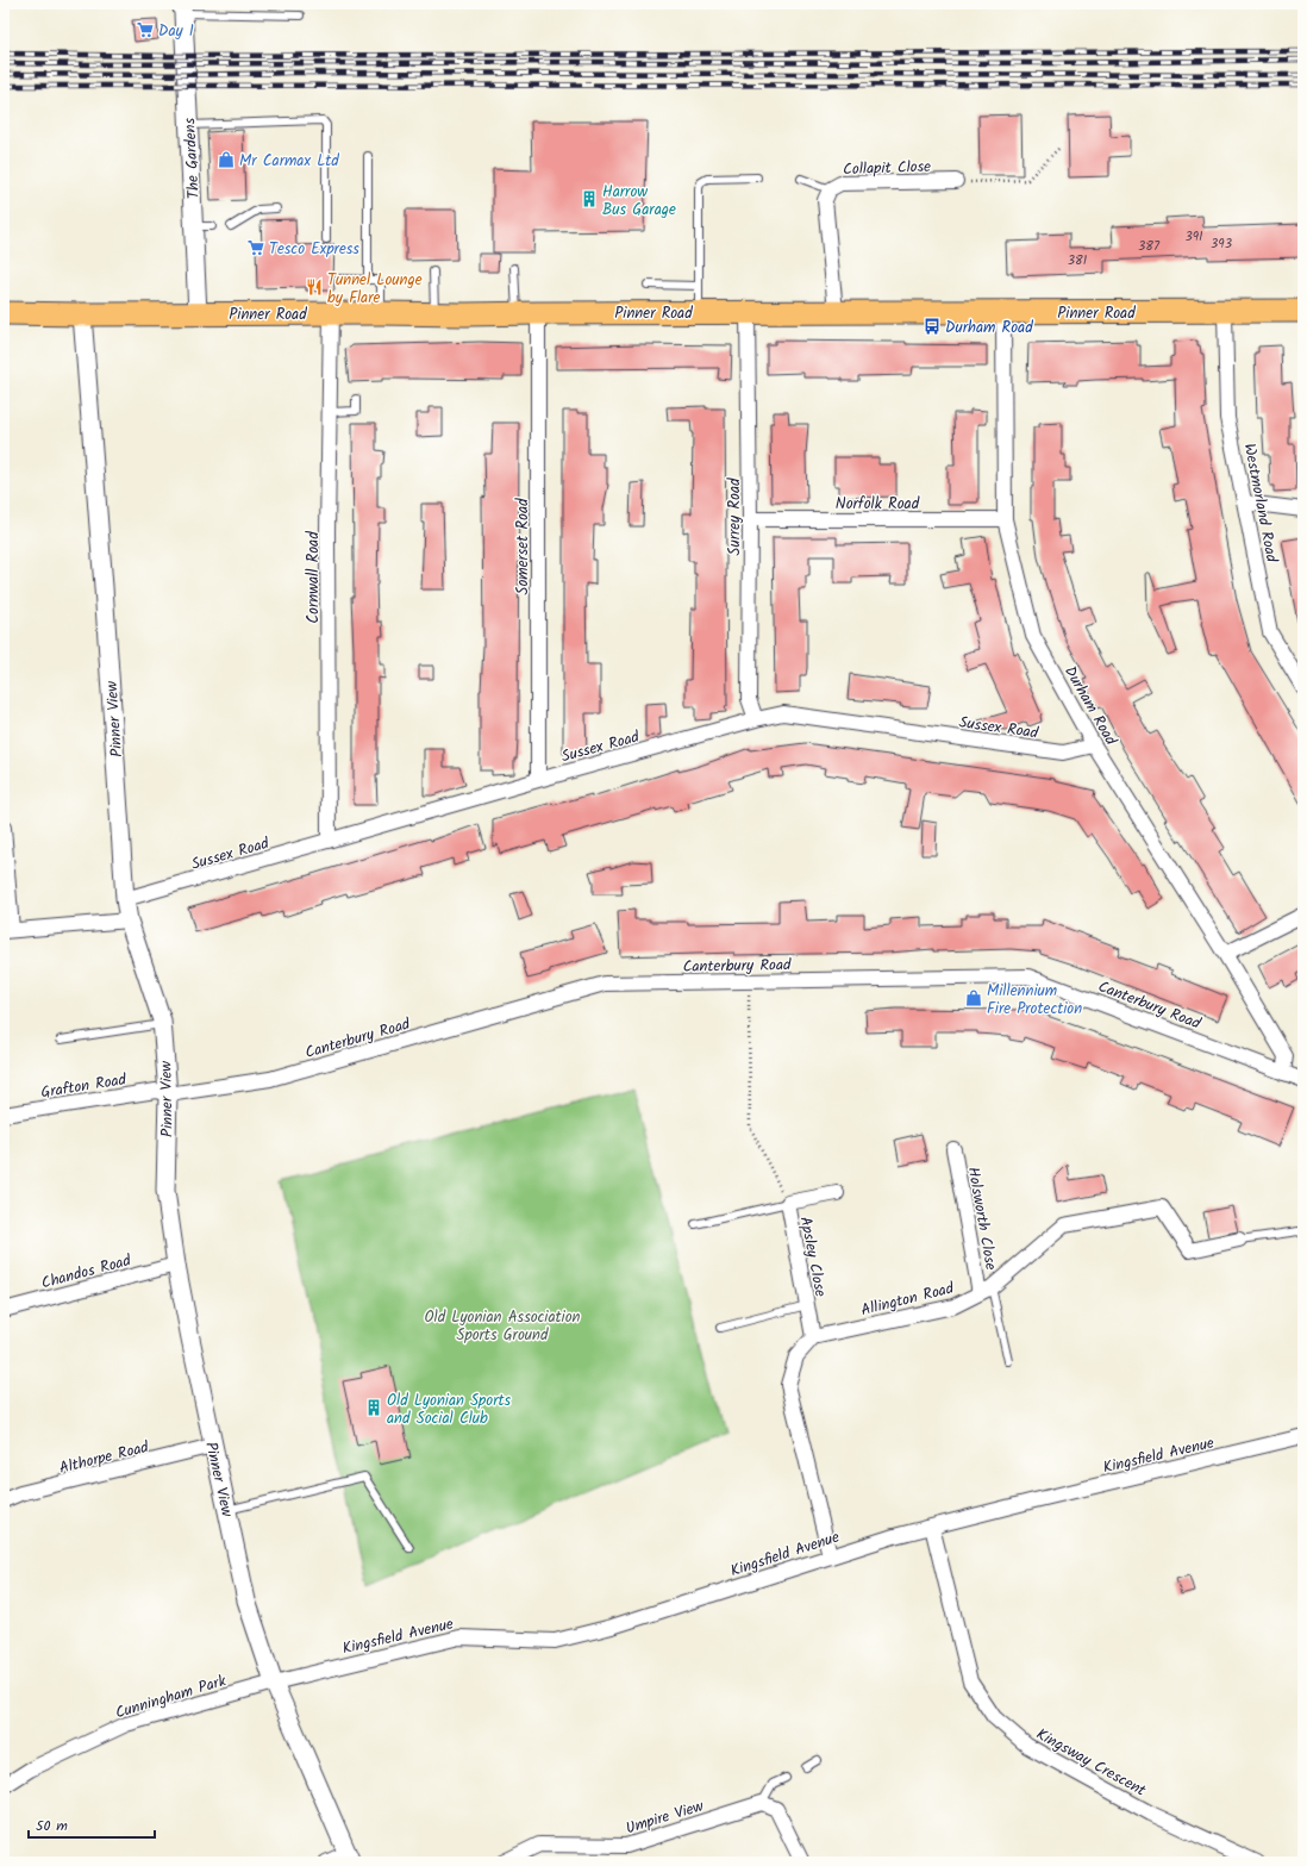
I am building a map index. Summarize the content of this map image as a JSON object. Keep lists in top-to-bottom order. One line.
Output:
{"streets":{"main road":["Pinner Road"],"street":["The Gardens","Collapit Close","Norfolk Road","Westmorland Road","Surrey Road","Somerset Road","Cornwall Road","Durham Road","Pinner View","Sussex Road","Canterbury Road","Grafton Road","Holsworth Close","Apsley Close","Chandos Road","Allington Road","Kingsfield Avenue","Althorpe Road","Cunningham Park","Kingsway Crescent","Umpire View"]},"crossings":[["The Gardens","Pinner Road"],["Collapit Close","Pinner Road"],["Pinner Road","Westmorland Road"],["Pinner Road","Surrey Road"],["Pinner Road","Somerset Road"],["Pinner Road","Cornwall Road"],["Pinner Road","Durham Road"],["Pinner Road","Pinner View"],["Norfolk Road","Surrey Road"],["Norfolk Road","Durham Road"],["Surrey Road","Sussex Road"],["Somerset Road","Sussex Road"],["Cornwall Road","Sussex Road"],["Durham Road","Sussex Road"],["Durham Road","Canterbury Road"],["Pinner View","Sussex Road"],["Pinner View","Canterbury Road"],["Pinner View","Grafton Road"],["Pinner View","Chandos Road"],["Pinner View","Kingsfield Avenue"],["Pinner View","Althorpe Road"],["Pinner View","Cunningham Park"],["Canterbury Road","Grafton Road"],["Holsworth Close","Allington Road"],["Apsley Close","Allington Road"],["Kingsfield Avenue","Cunningham Park"],["Kingsfield Avenue","Kingsway Crescent"]],"parks":["Old Lyonian Association Sports Ground"],"places":{"supermarket":["Day 1","Tesco Express"],"shop":["Mr Carmax Ltd","Millennium Fire Protection"],"building":["Harrow Bus Garage","Old Lyonian Sports and Social Club"],"restaurant":["Tunnel Lounge by Flare"],"bus stop":["Durham Road"]},"house_numbers":["391","393","387","381"],"scale_bar":"50 m"}
